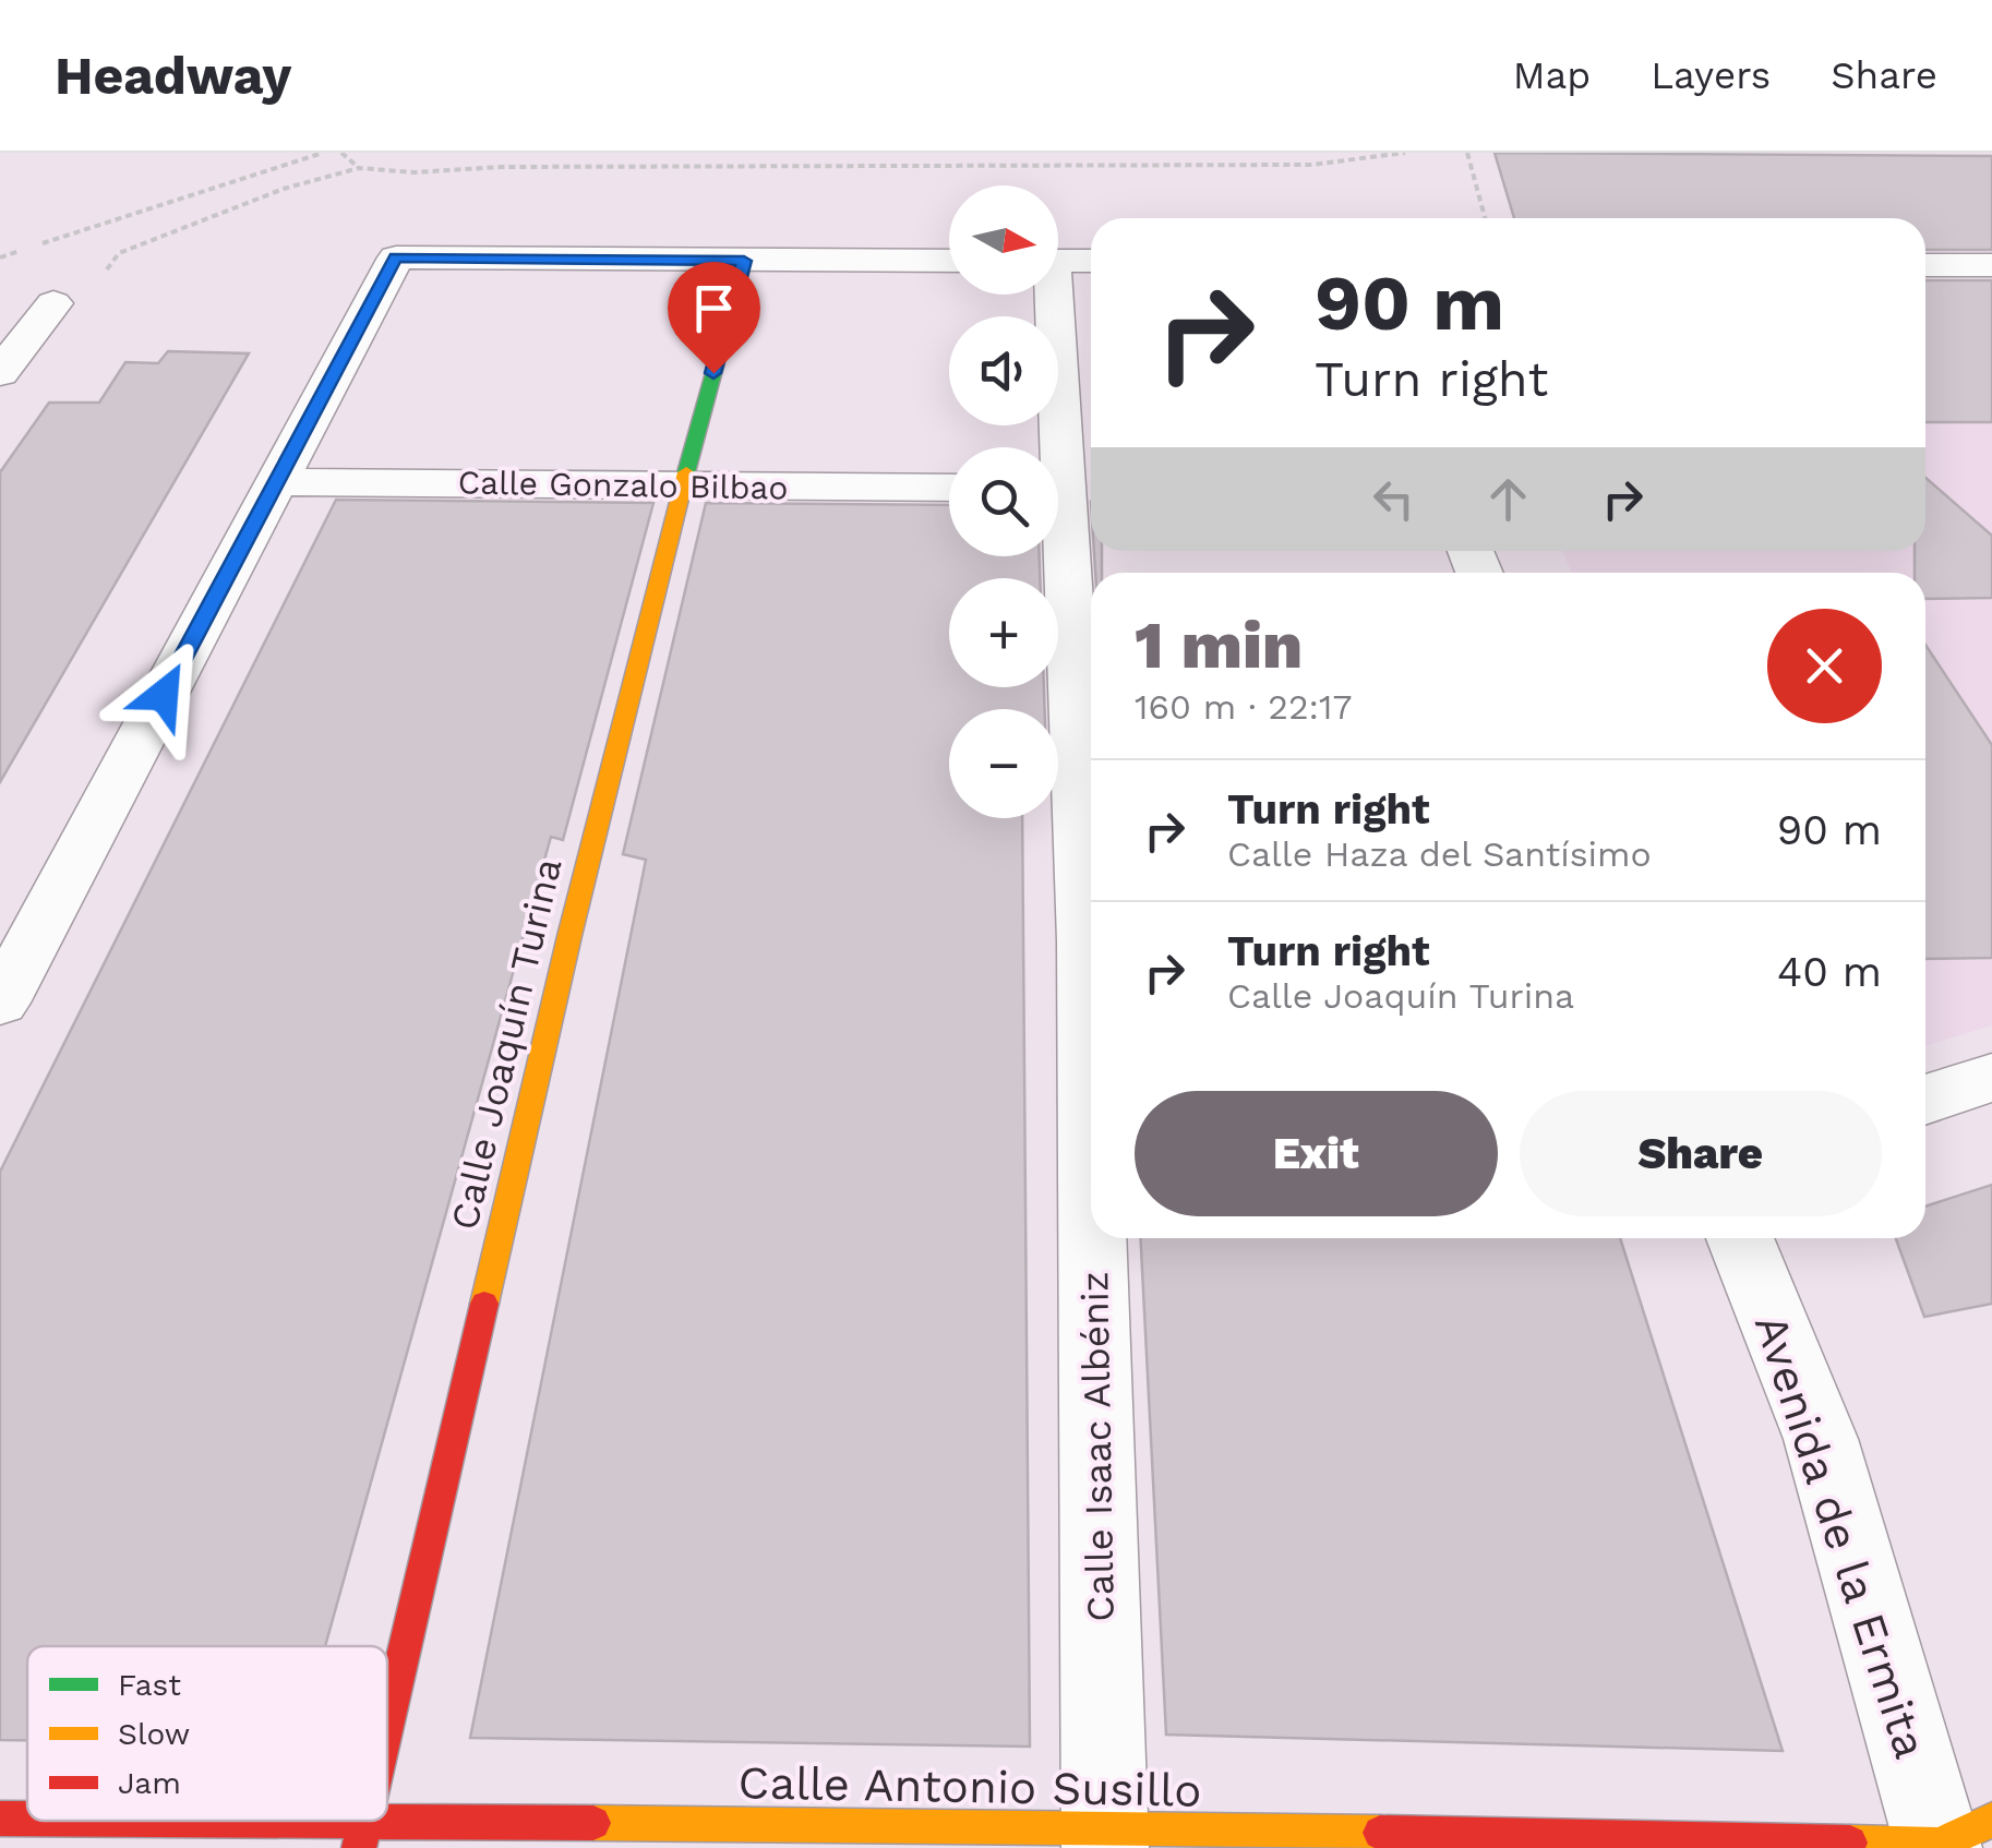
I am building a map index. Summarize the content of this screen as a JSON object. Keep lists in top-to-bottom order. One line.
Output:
{"streets":{"street":["Calle Gonzalo Bilbao","Calle Joaquín Turina","Calle Isaac Albéniz","Avenida de la Ermita","Calle Antonio Susillo"]},"crossings":[["Calle Gonzalo Bilbao","Calle Joaquín Turina"],["Calle Joaquín Turina","Calle Antonio Susillo"],["Calle Isaac Albéniz","Calle Antonio Susillo"],["Avenida de la Ermita","Calle Antonio Susillo"]],"legend":["Fast","Slow","Jam"],"north":"right","page":{"header":"Headway","nav":["Map","Layers","Share"],"map_buttons":["+","−"],"turn":["90 m","Turn right"],"heading":["1 min","160 m · 22:17"],"list":[{"name":"Turn right","note":"Calle Haza del Santísimo","value":"90 m"},{"name":"Turn right","note":"Calle Joaquín Turina","value":"40 m"}],"buttons":["Exit","Share"]}}
